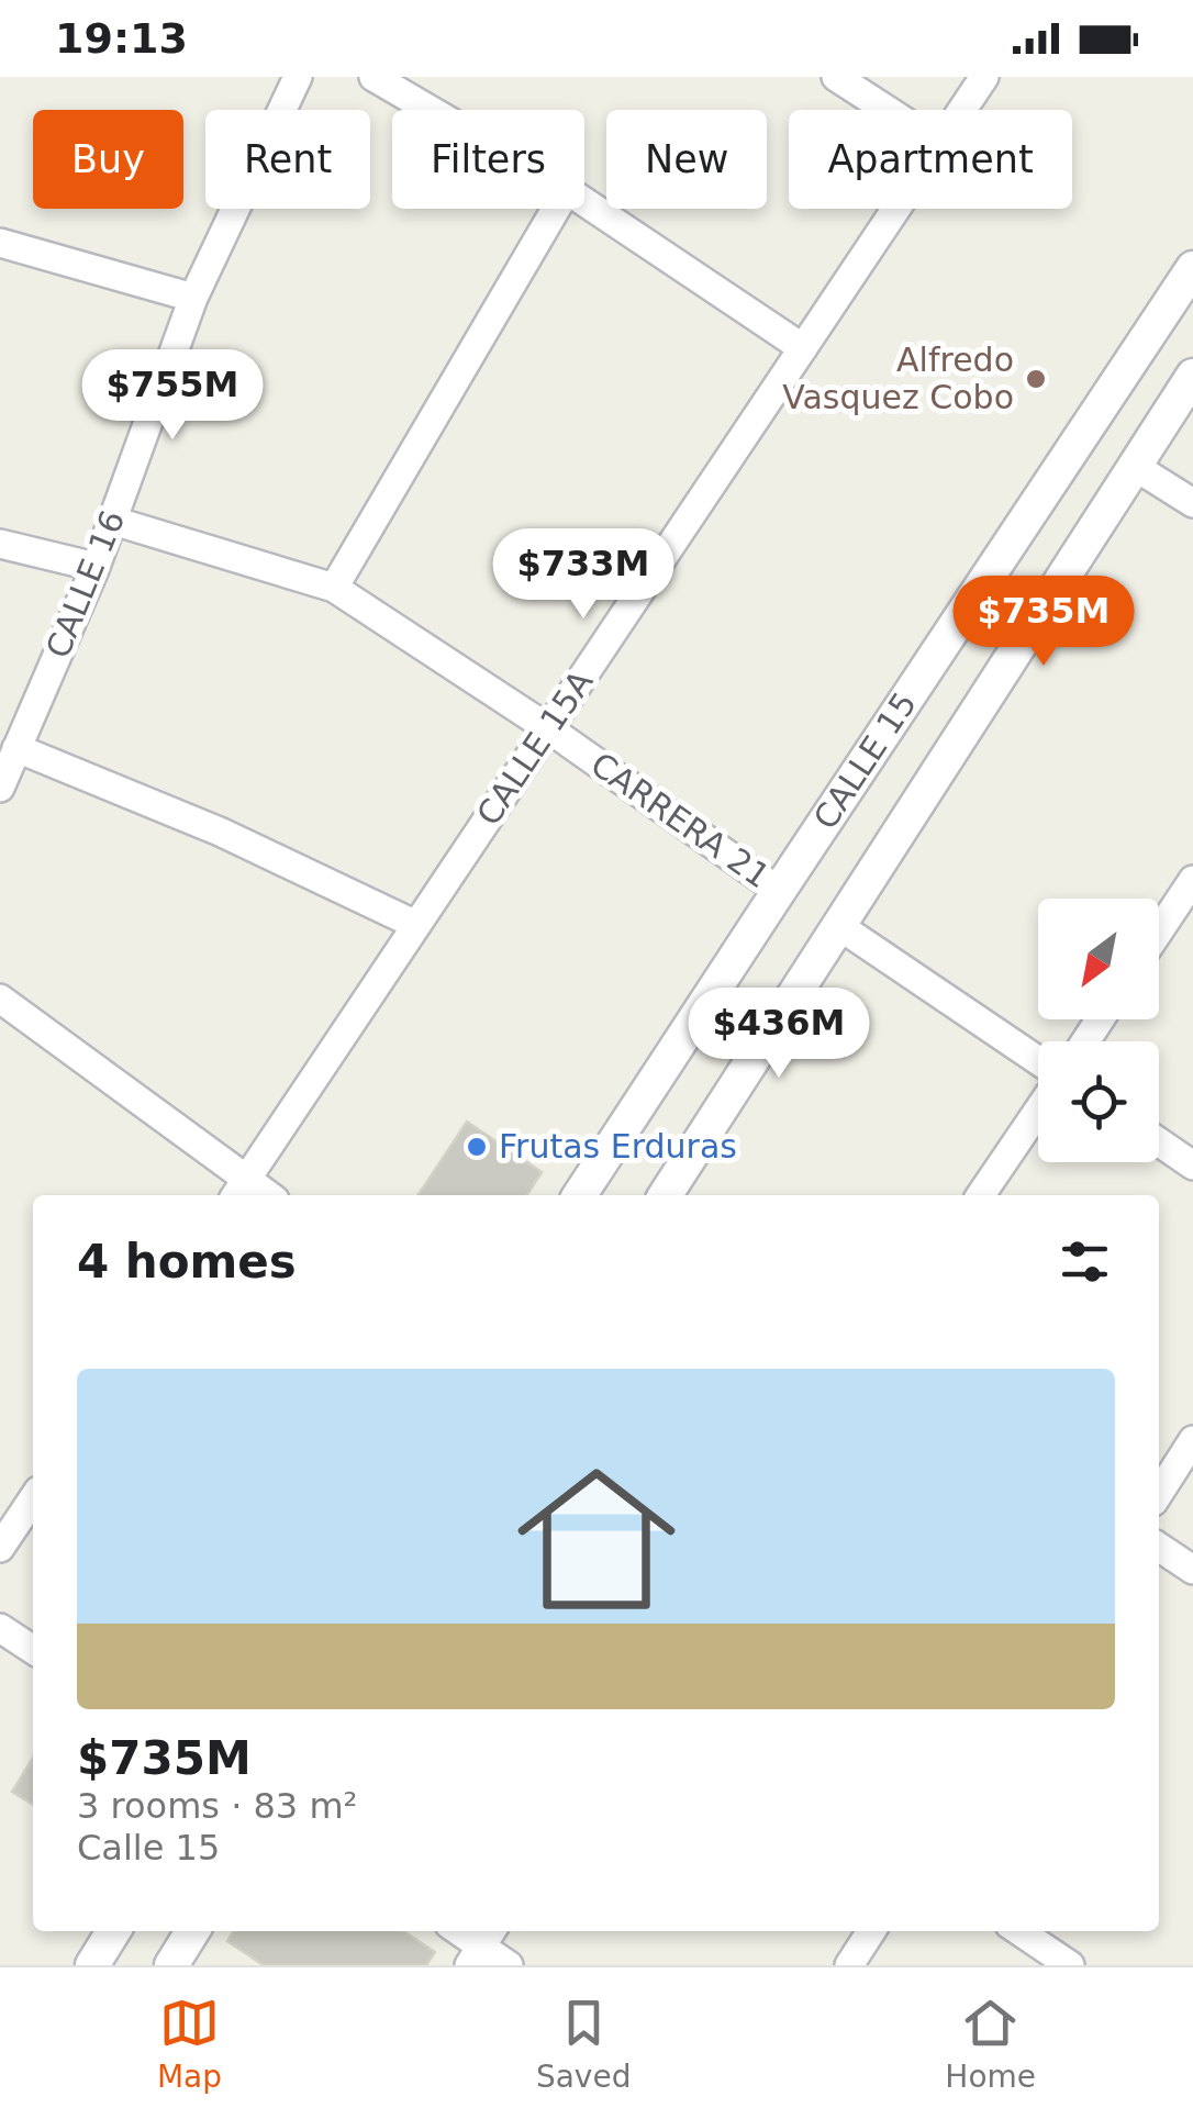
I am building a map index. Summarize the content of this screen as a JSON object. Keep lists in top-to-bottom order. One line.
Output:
{"streets":{"street":["CALLE 16","CALLE 15A","CALLE 15","CARRERA 21"]},"crossings":[["CALLE 16","CARRERA 21"],["CALLE 15A","CARRERA 21"],["CALLE 15","CARRERA 21"]],"places":["Alfredo Vasquez Cobo","Frutas Erduras"],"north":"bottom left","page":{"status":"19:13","chip":["Buy","Rent","Filters","New","Apartment"],"price":["$755M","$733M","$735M","$436M"],"heading":"4 homes","list":[{"name":"$735M","note":"3 rooms · 83 m² · Calle 15"}],"tabs":["Map","Saved","Home"]}}
